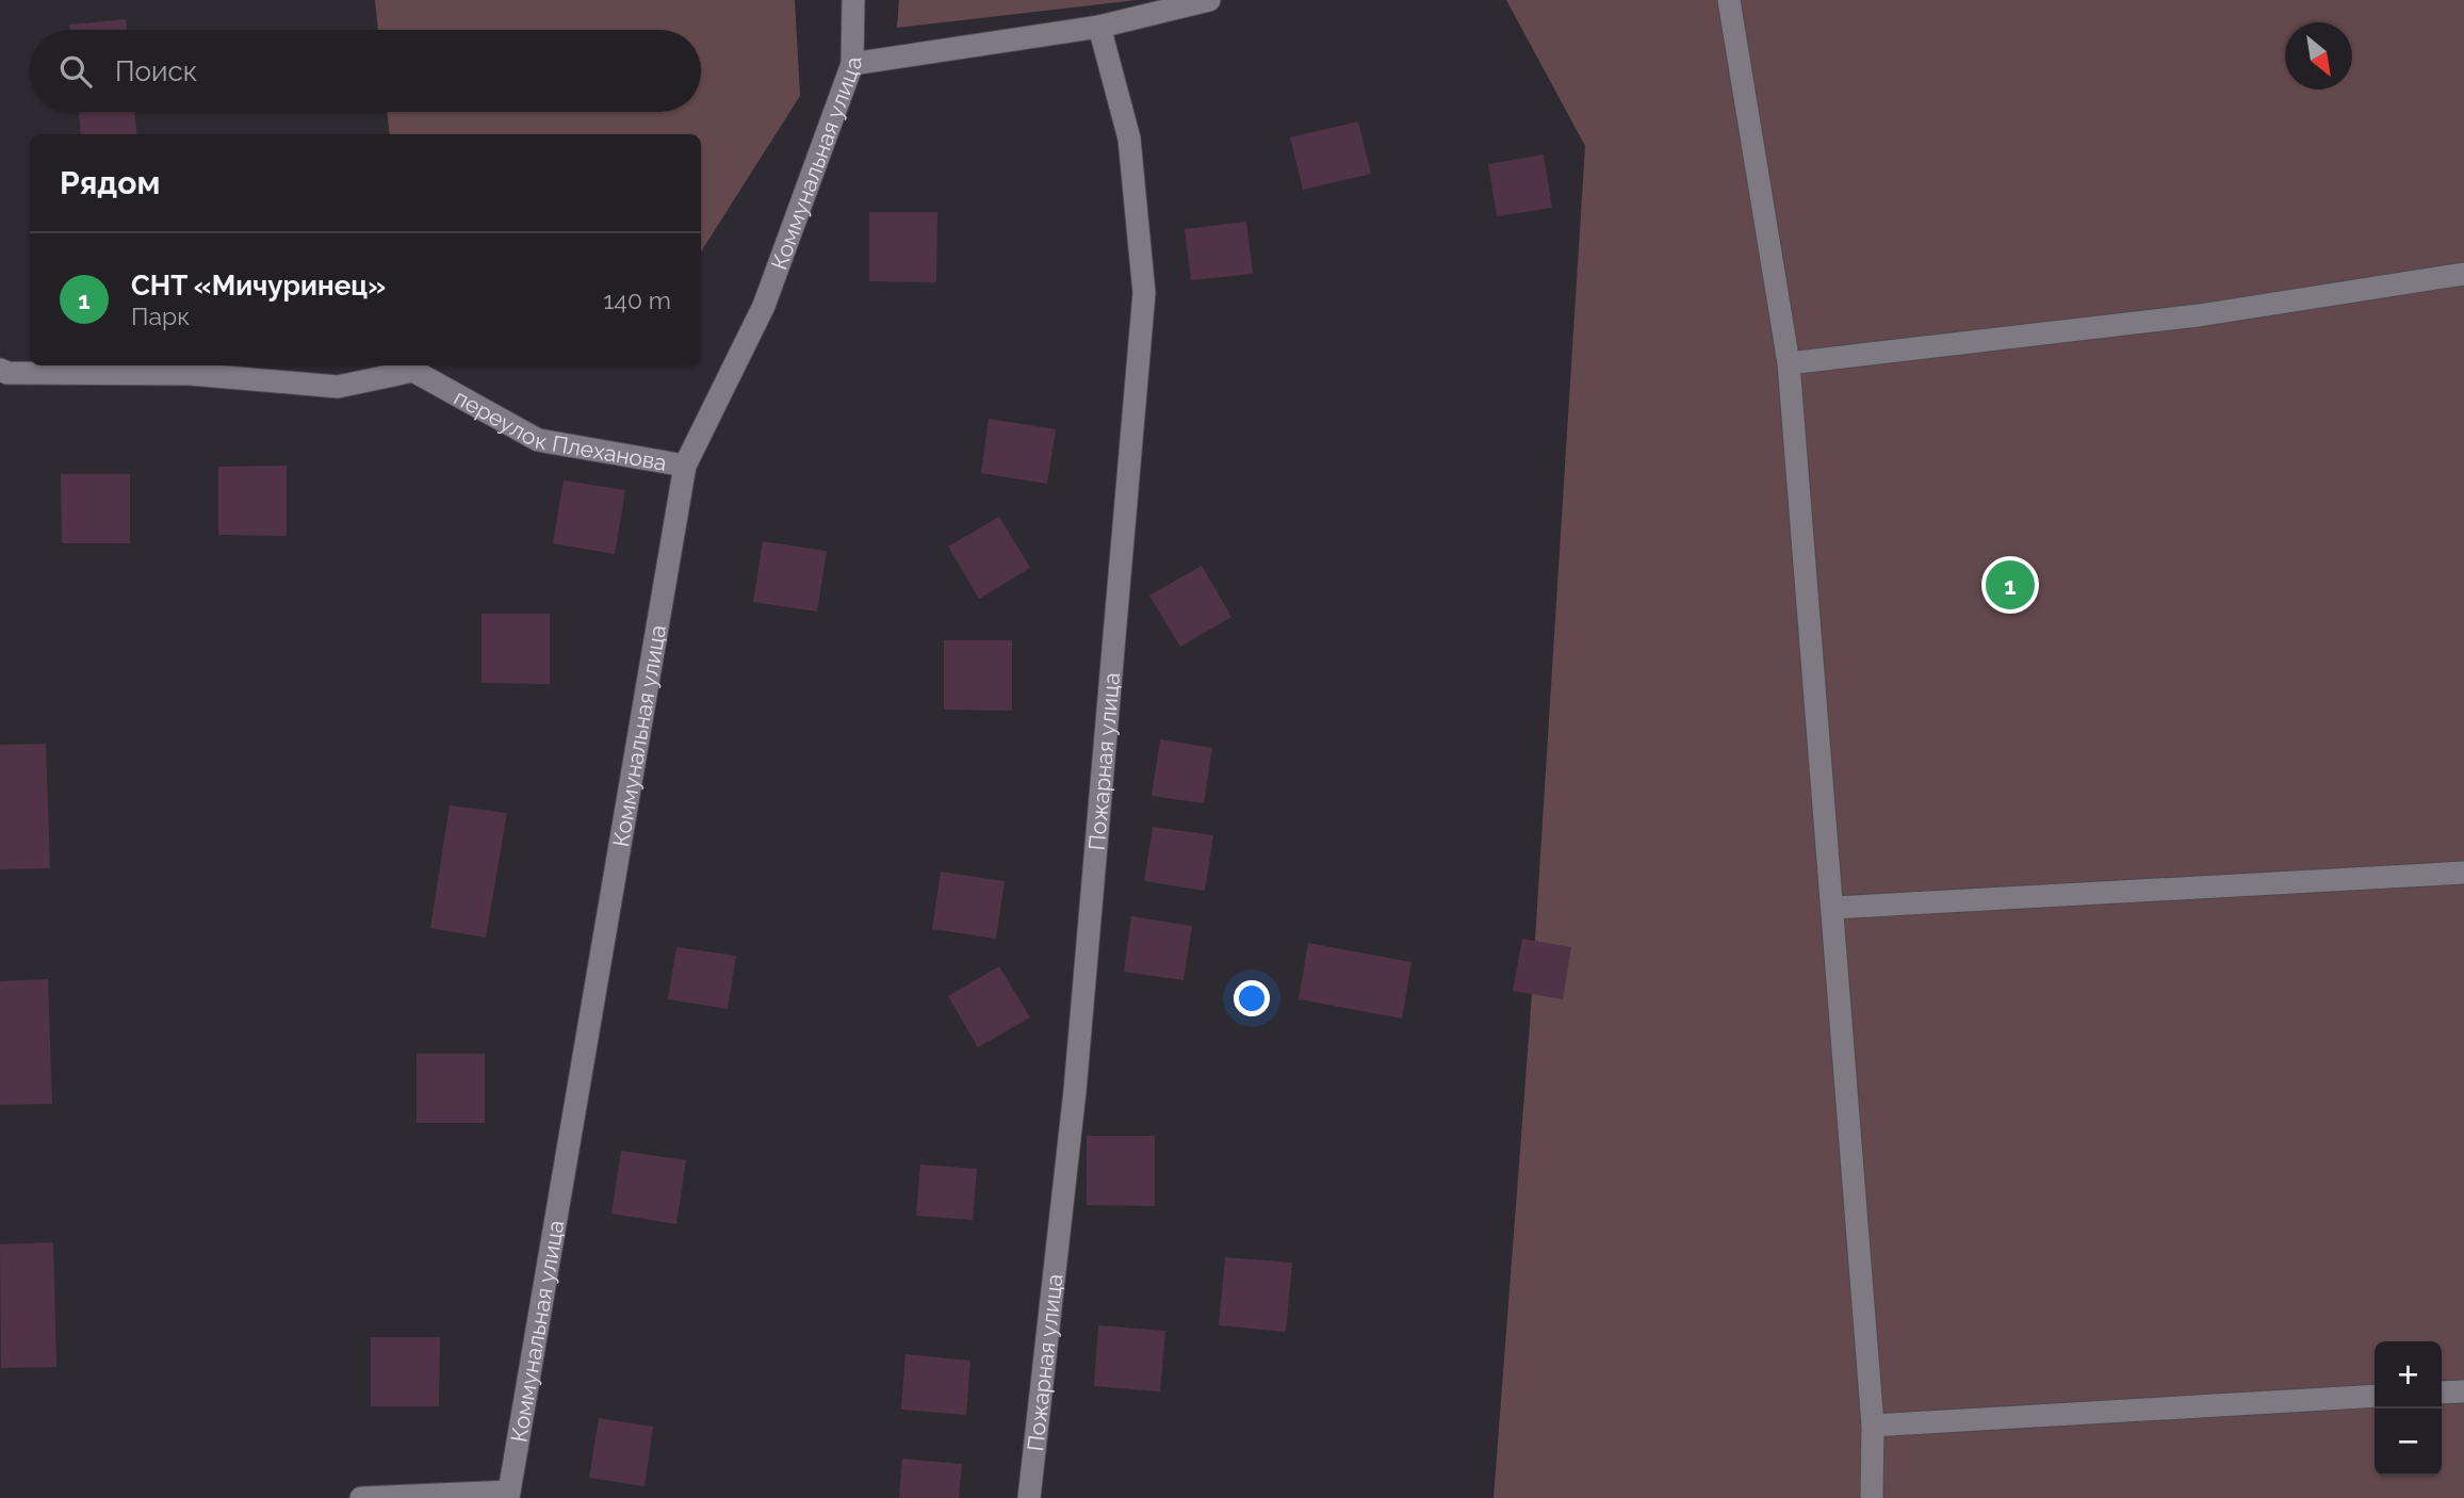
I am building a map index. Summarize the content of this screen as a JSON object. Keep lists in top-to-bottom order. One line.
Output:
{"streets":{"street":["Коммунальная улица","переулок Плеханова","Пожарная улица"]},"crossings":[["Коммунальная улица","переулок Плеханова"]],"north":"bottom right","page":{"search":"Поиск","heading":"Рядом","list":[{"mark":"1","name":"СНТ «Мичуринец»","note":"Парк","value":"140 m"}],"pins":"1","map_buttons":["+","−"]}}
